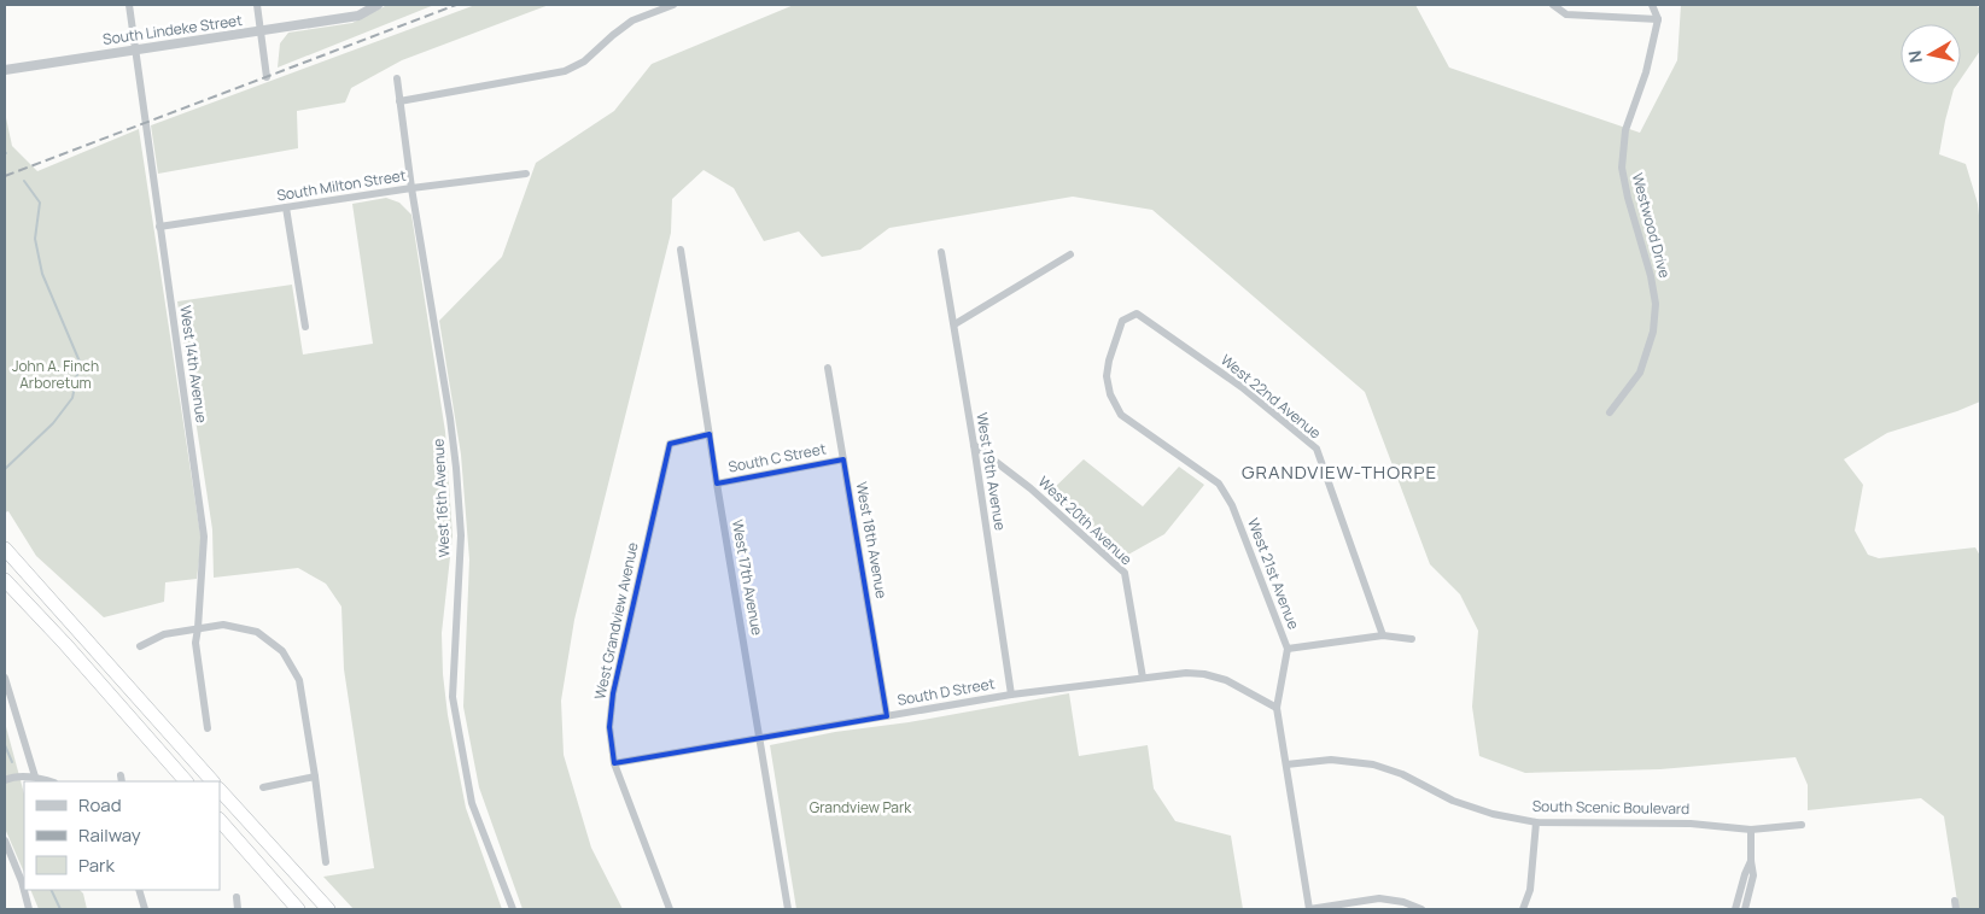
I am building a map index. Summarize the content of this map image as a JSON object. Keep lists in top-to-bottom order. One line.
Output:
{"streets":{"street":["South Lindeke Street","South Milton Street","Westwood Drive","West 14th Avenue","West 22nd Avenue","South C Street","West 19th Avenue","West 16th Avenue","West 20th Avenue","West 18th Avenue","West 21st Avenue","West 17th Avenue","West Grandview Avenue","South D Street","South Scenic Boulevard"]},"crossings":[["South Lindeke Street","West 14th Avenue"],["South Milton Street","West 14th Avenue"],["South Milton Street","West 16th Avenue"],["West 22nd Avenue","West 21st Avenue"],["South C Street","West 18th Avenue"],["South C Street","West 17th Avenue"],["West 19th Avenue","West 20th Avenue"],["West 19th Avenue","South D Street"],["West 20th Avenue","South D Street"],["West 18th Avenue","South D Street"],["West 21st Avenue","South D Street"],["West 21st Avenue","South Scenic Boulevard"],["West 17th Avenue","West Grandview Avenue"],["West 17th Avenue","South D Street"],["West Grandview Avenue","South D Street"]],"districts":["GRANDVIEW-THORPE"],"parks":["John A. Finch Arboretum","Grandview Park"],"legend":["Road","Railway","Park"],"north":"left"}
